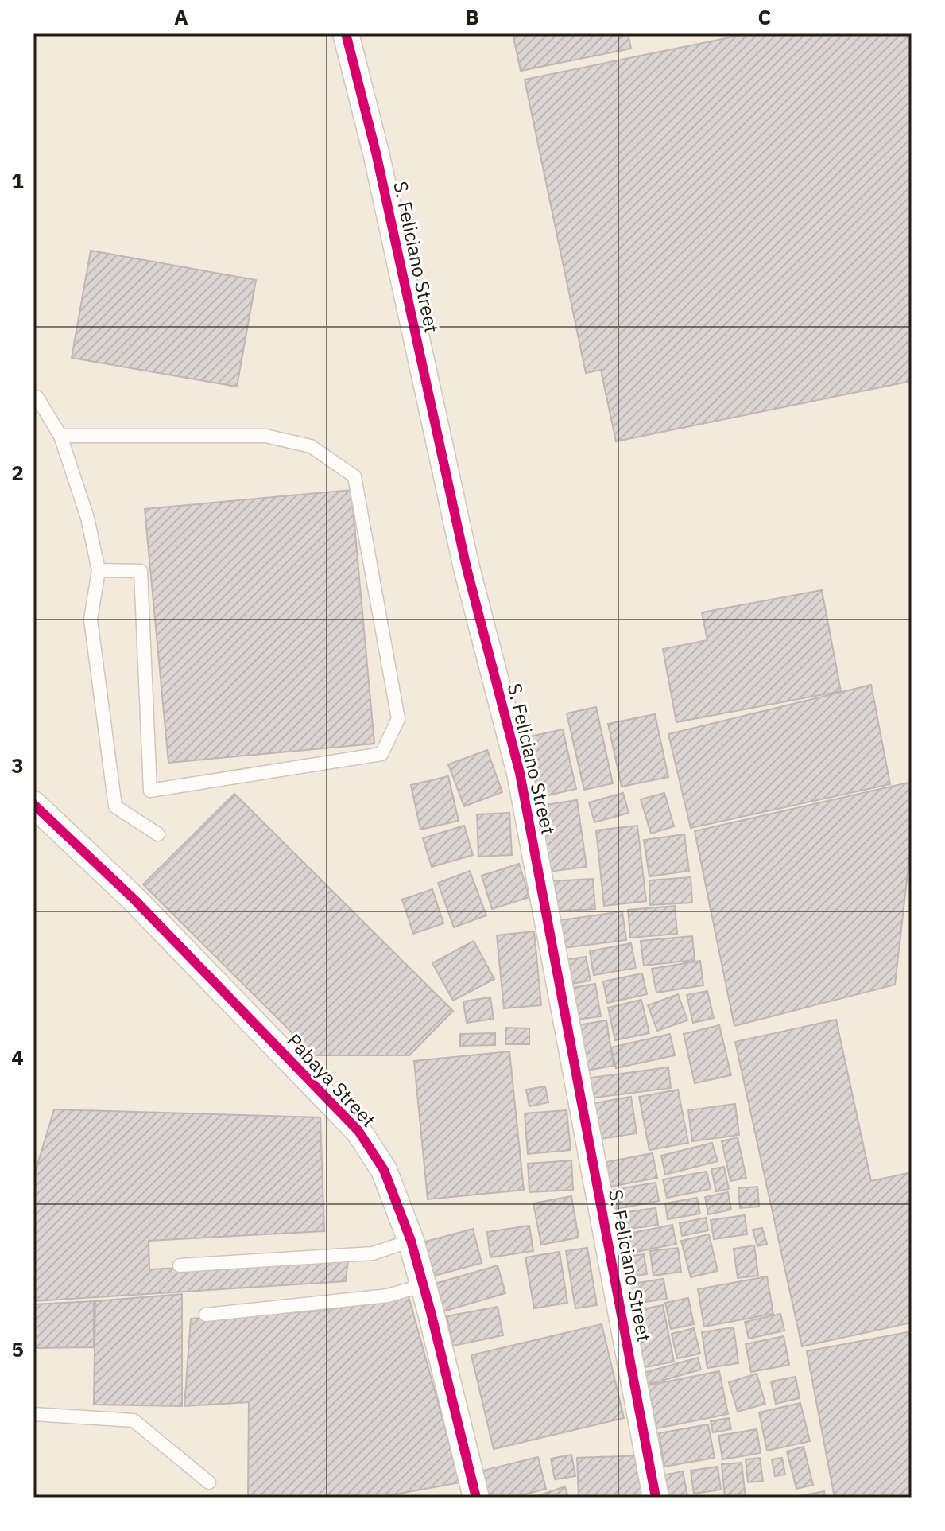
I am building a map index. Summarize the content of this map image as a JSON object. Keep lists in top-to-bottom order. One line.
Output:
{"streets":{"street":["S. Feliciano Street","Pabaya Street"]},"grid":{"columns":["A","B","C"],"rows":["1","2","3","4","5"]}}
